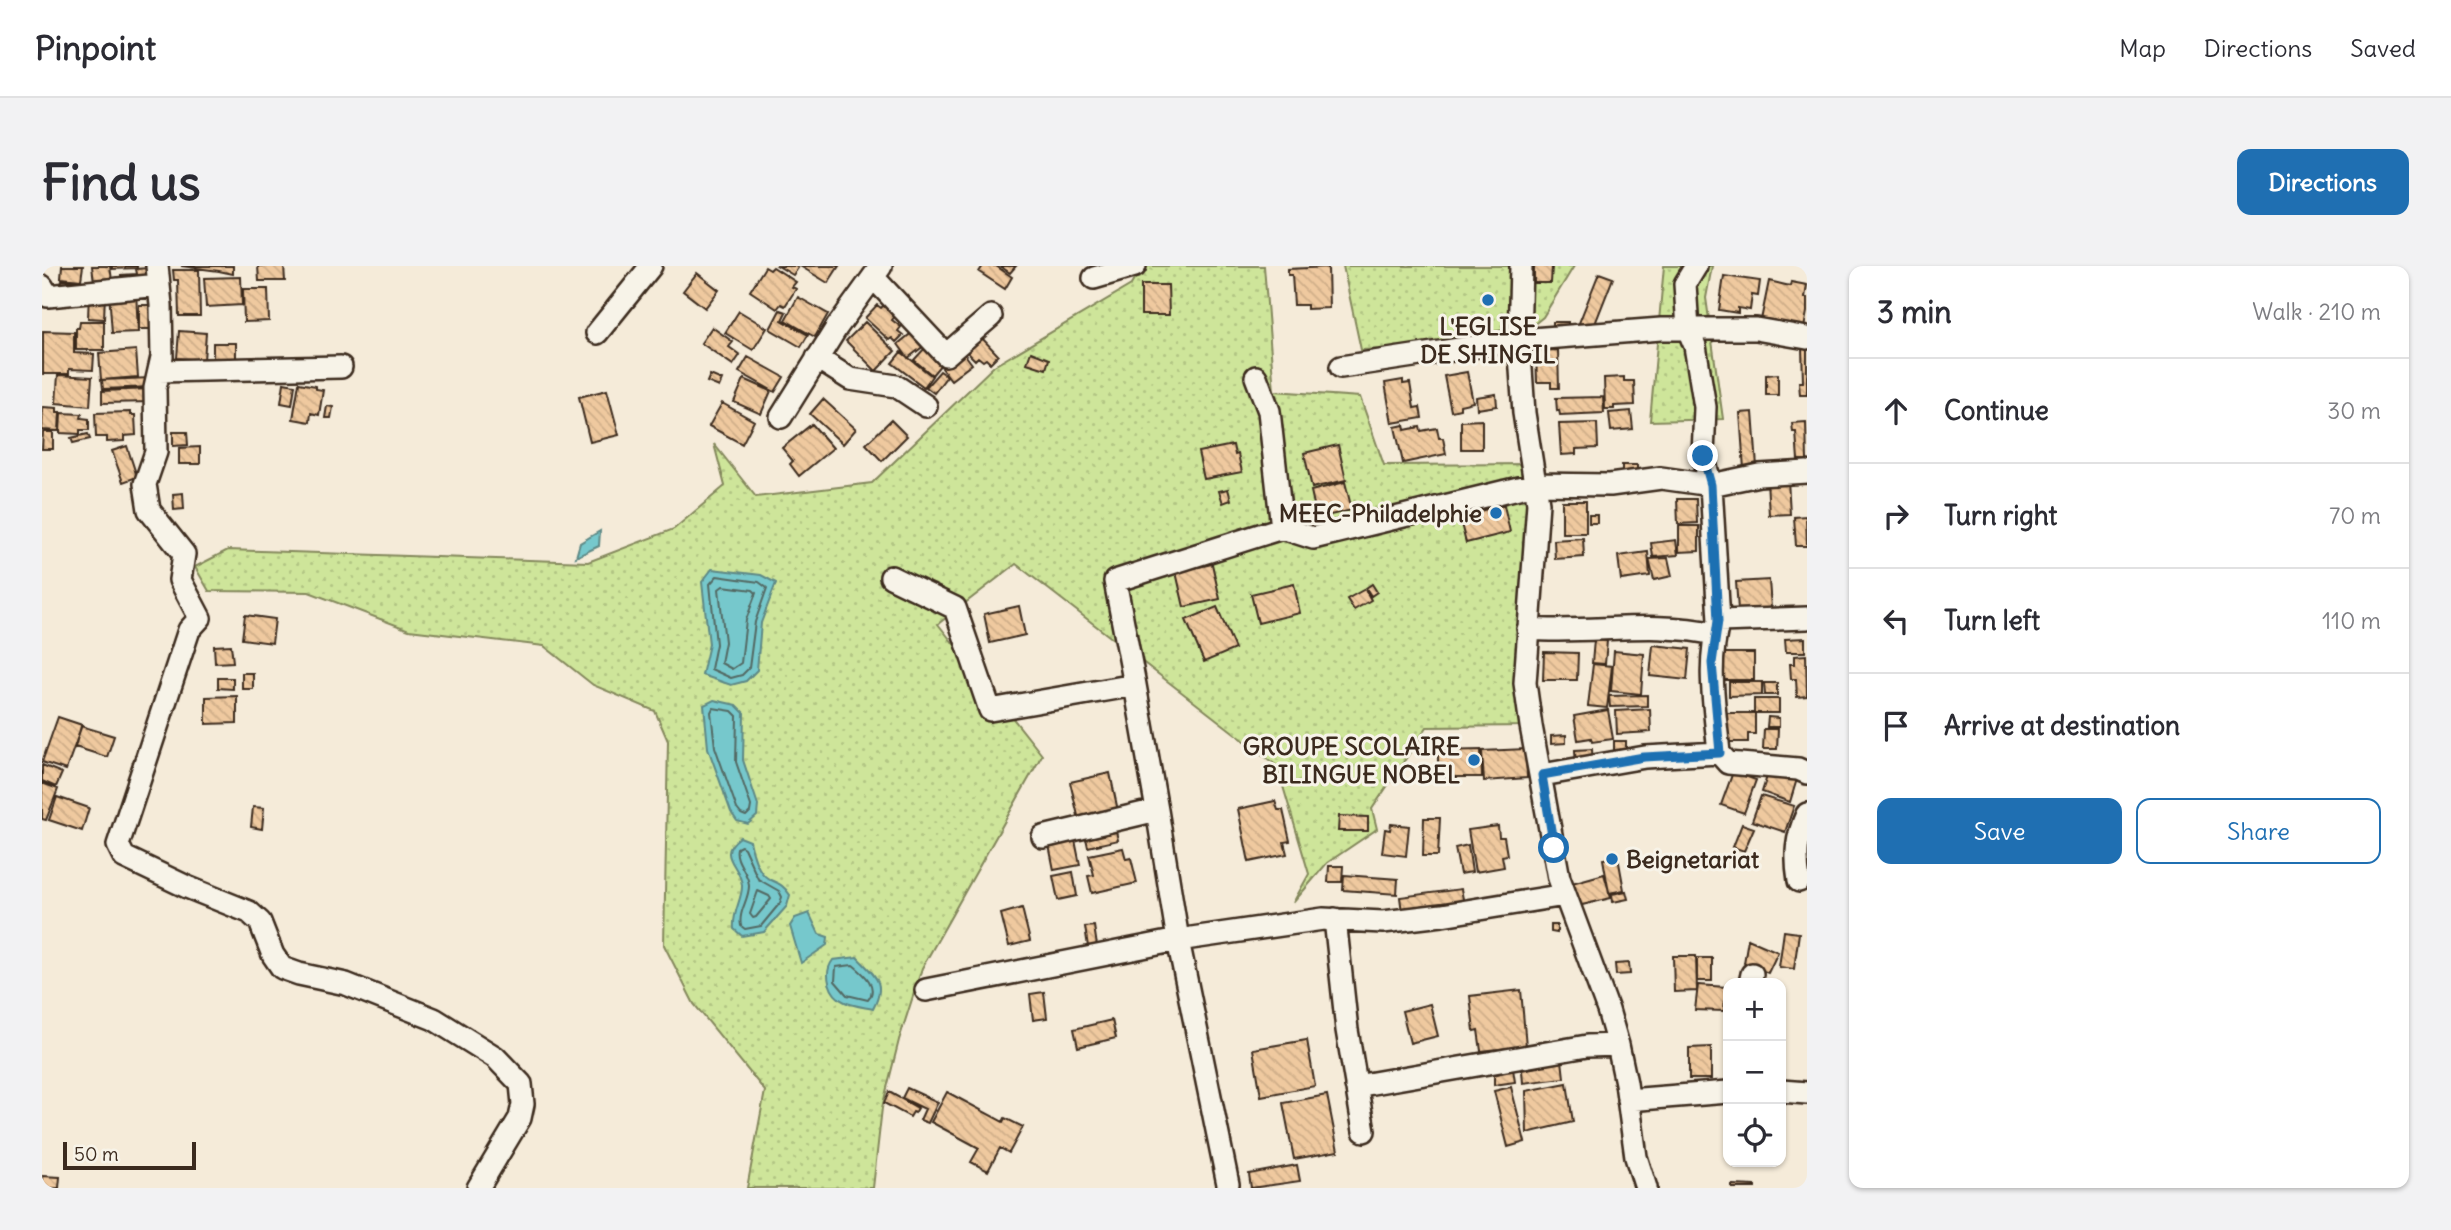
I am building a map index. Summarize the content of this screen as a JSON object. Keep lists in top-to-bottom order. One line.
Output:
{"places":["L'EGLISE DE SHINGIL","MEEC-Philadelphie","GROUPE SCOLAIRE BILINGUE NOBEL","Beignetariat"],"scale_bar":"50 m","page":{"header":"Pinpoint","nav":["Map","Directions","Saved"],"buttons":["Directions",["Save","Share"]],"title":"Find us","heading":["3 min","Walk · 210 m"],"list":[["Continue","30 m"],["Turn right","70 m"],["Turn left","110 m"],"Arrive at destination"],"map_buttons":["+","−"],"scale":"50 m"}}
